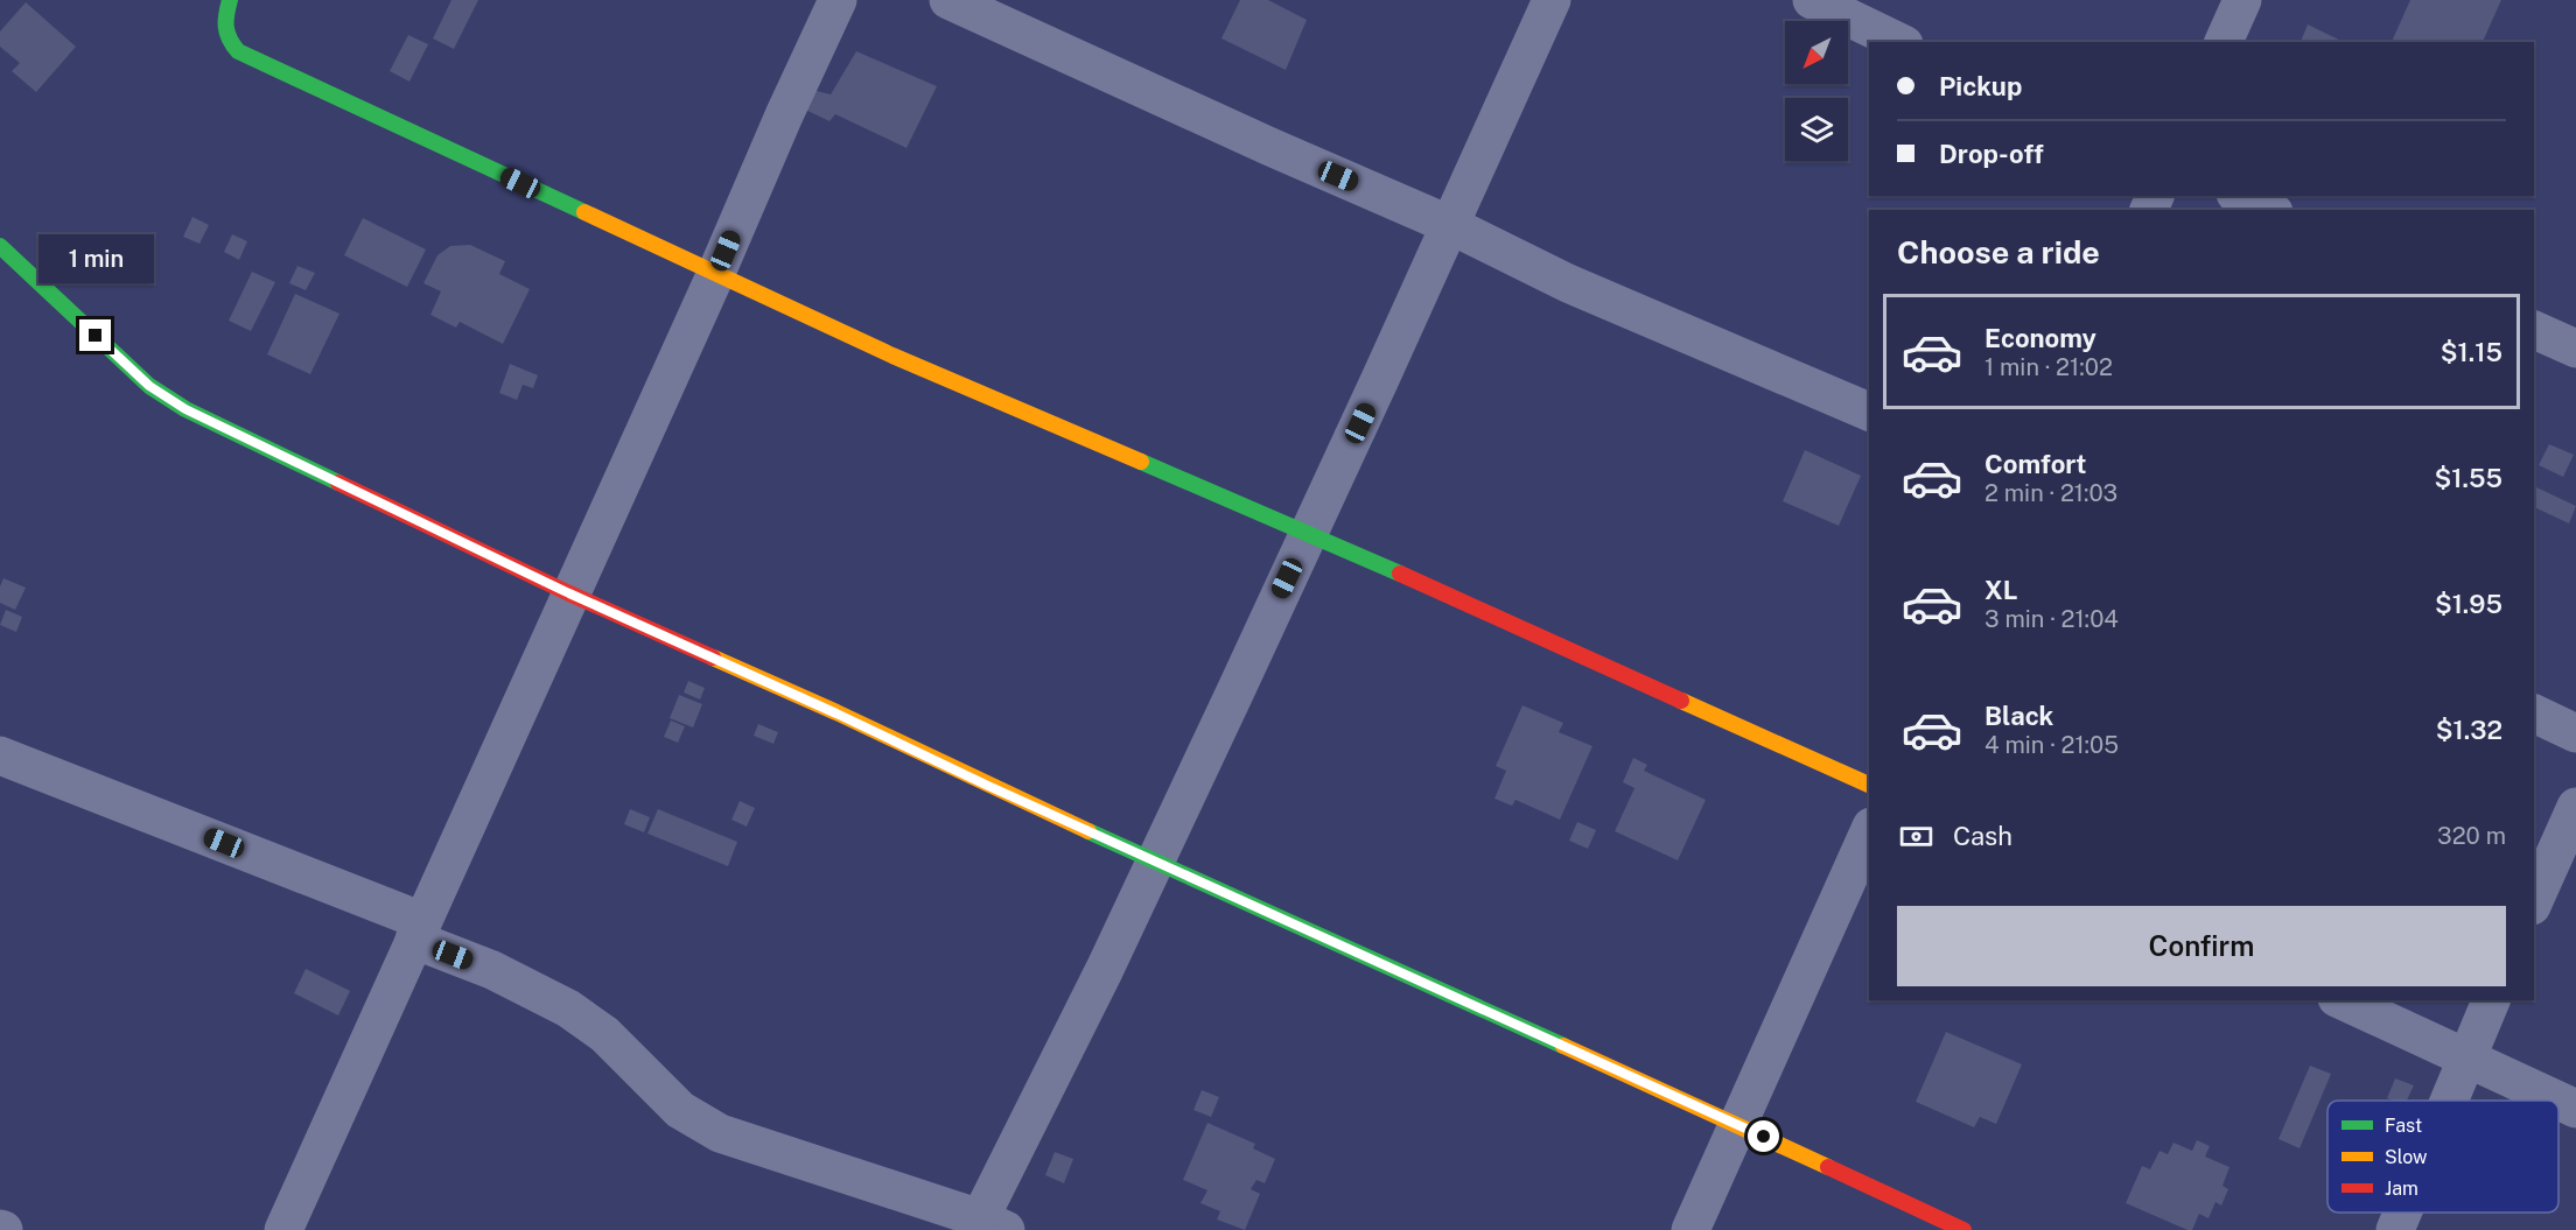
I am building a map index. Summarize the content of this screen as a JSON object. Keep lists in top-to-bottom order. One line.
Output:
{"legend":["Fast","Slow","Jam"],"north":"bottom left","page":{"banner":["Pickup","Drop-off"],"heading":"Choose a ride","bubble":"1 min","list":[{"name":"Economy","note":"1 min · 21:02","value":"$1.15"},{"name":"Comfort","note":"2 min · 21:03","value":"$1.55"},{"name":"XL","note":"3 min · 21:04","value":"$1.95"},{"name":"Black","note":"4 min · 21:05","value":"$1.32"}],"pay":["Cash","320 m"],"buttons":"Confirm"}}
